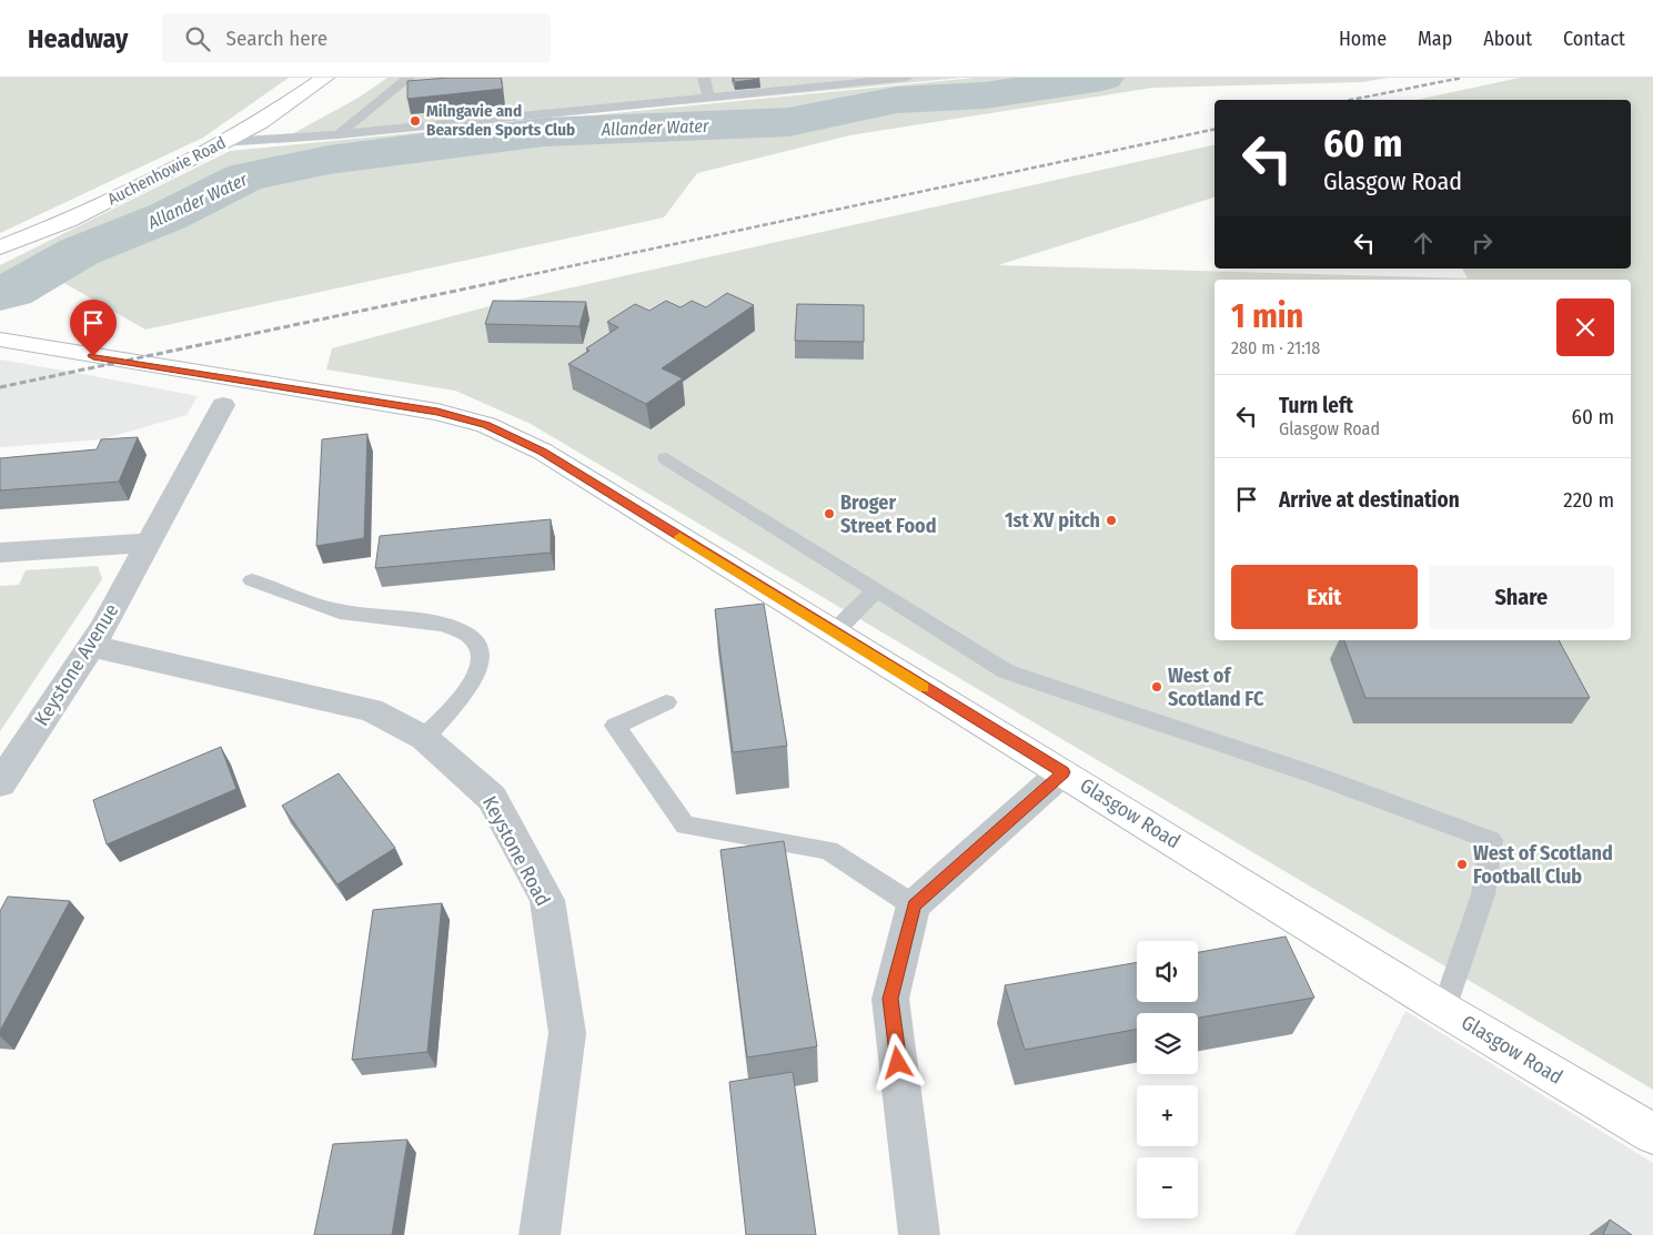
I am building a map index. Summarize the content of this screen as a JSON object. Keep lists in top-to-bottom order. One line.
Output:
{"streets":{"main road":["Auchenhowie Road","Glasgow Road"],"street":["Keystone Avenue","Keystone Road"]},"crossings":[["Keystone Avenue","Keystone Road"]],"water":["Allander Water"],"places":["Milngavie and Bearsden Sports Club","Broger Street Food","1st XV pitch","West of Scotland FC","West of Scotland Football Club"],"page":{"header":"Headway","search":"Search here","nav":["Home","Map","About","Contact"],"turn":["60 m","Glasgow Road"],"heading":["1 min","280 m · 21:18"],"list":[{"name":"Turn left","note":"Glasgow Road","value":"60 m"},{"name":"Arrive at destination","value":"220 m"}],"buttons":["Exit","Share"],"map_buttons":["+","−"]}}
